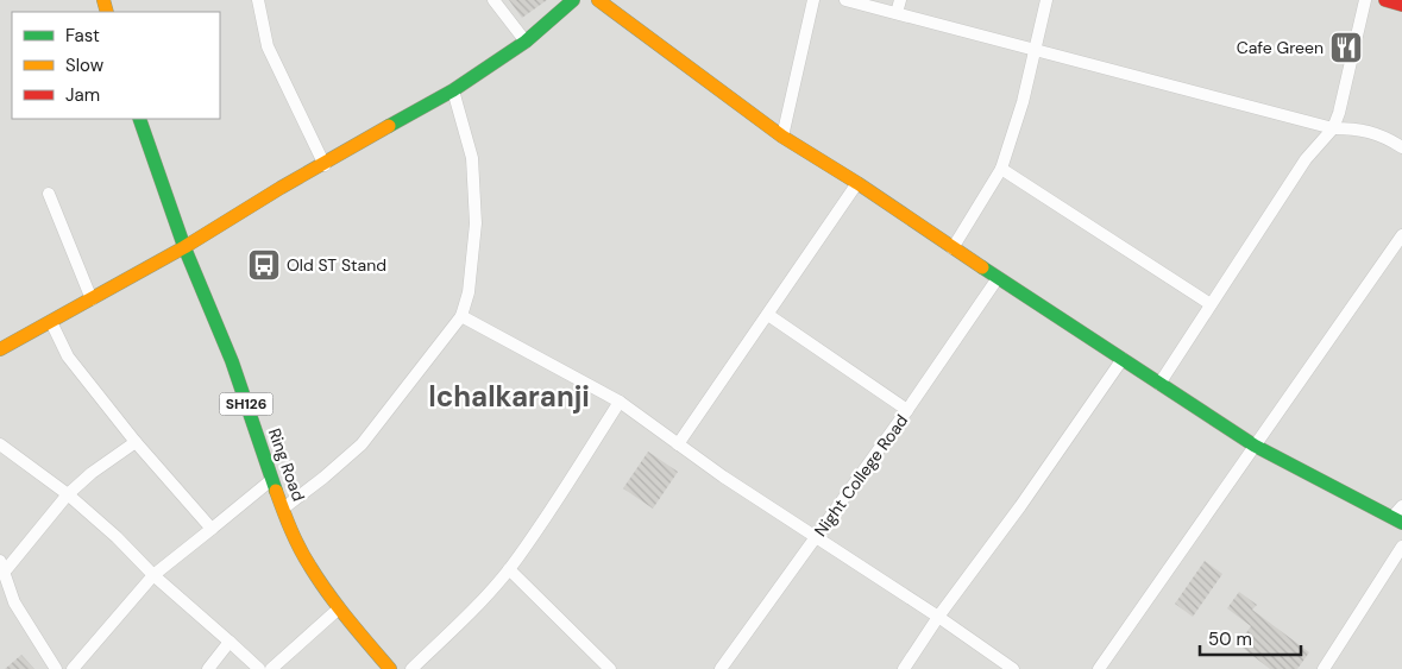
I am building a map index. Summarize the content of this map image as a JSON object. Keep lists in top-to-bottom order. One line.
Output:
{"streets":{"street":["SH126","Ring Road","Night College Road"]},"districts":["Ichalkaranji"],"places":{"restaurant":["Cafe Green"],"bus stop":["Old ST Stand"]},"legend":["Fast","Slow","Jam"],"scale_bar":"50 m"}
